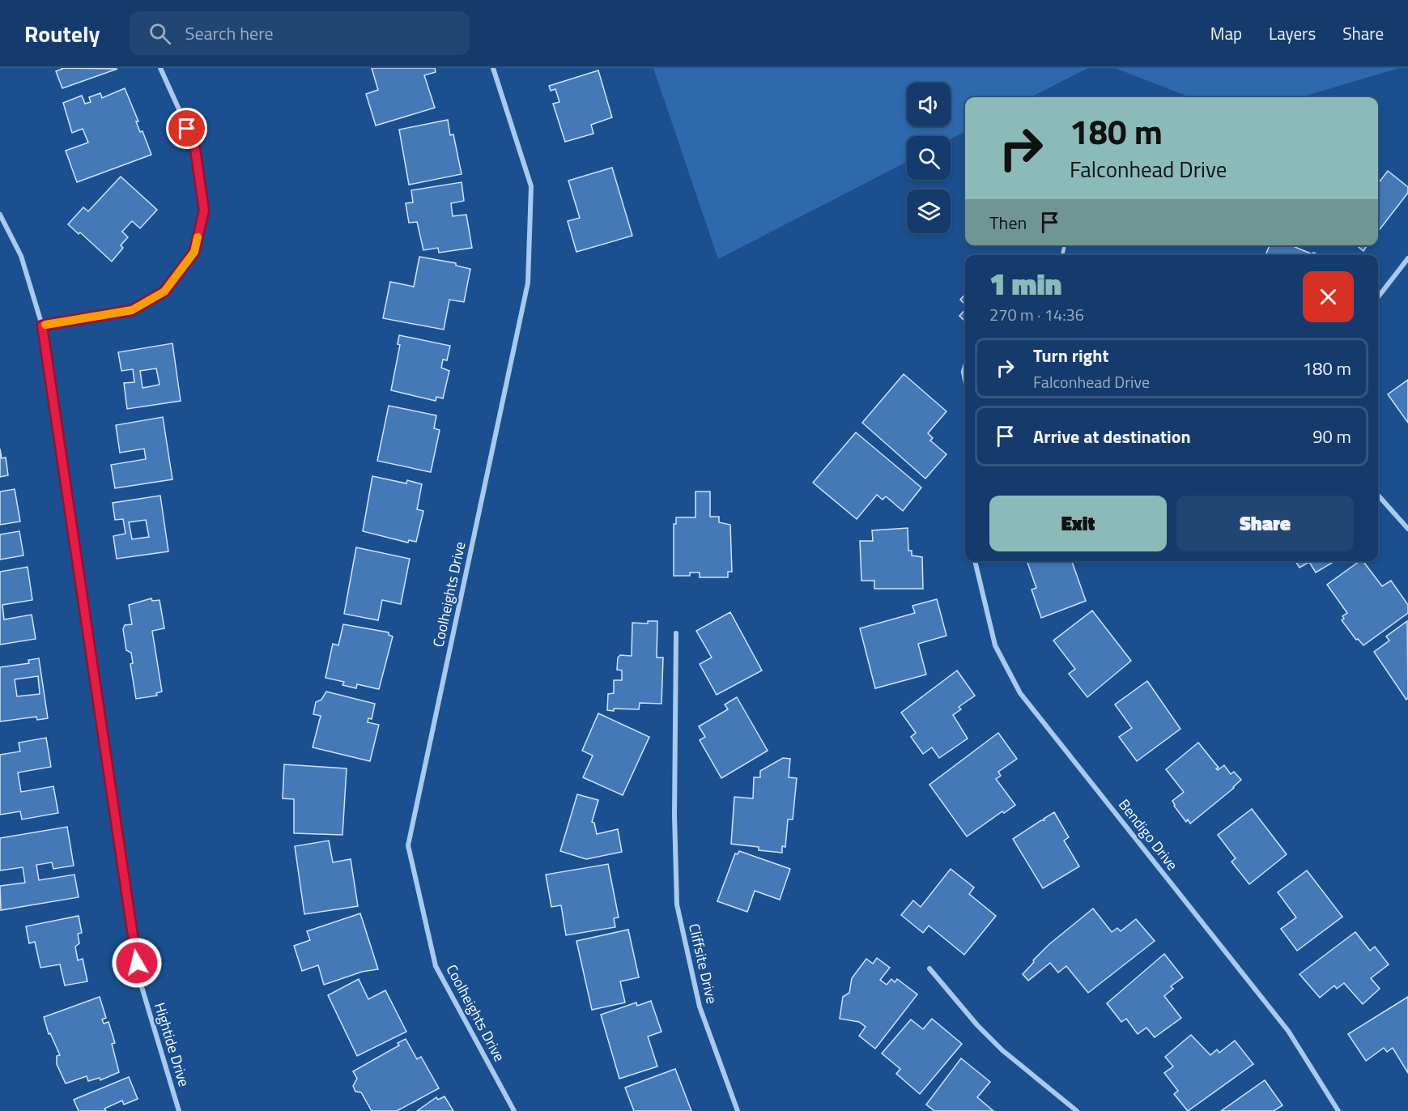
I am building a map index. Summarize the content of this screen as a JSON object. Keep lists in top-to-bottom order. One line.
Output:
{"streets":{"street":["Coolheights Drive","Bendigo Drive","Cliffsite Drive","Hightide Drive"]},"page":{"header":"Routely","search":"Search here","nav":["Map","Layers","Share"],"turn":["180 m","Falconhead Drive"],"then":"Then","heading":["1 min","270 m · 14:36"],"list":[{"name":"Turn right","note":"Falconhead Drive","value":"180 m"},{"name":"Arrive at destination","value":"90 m"}],"buttons":["Exit","Share"]}}
